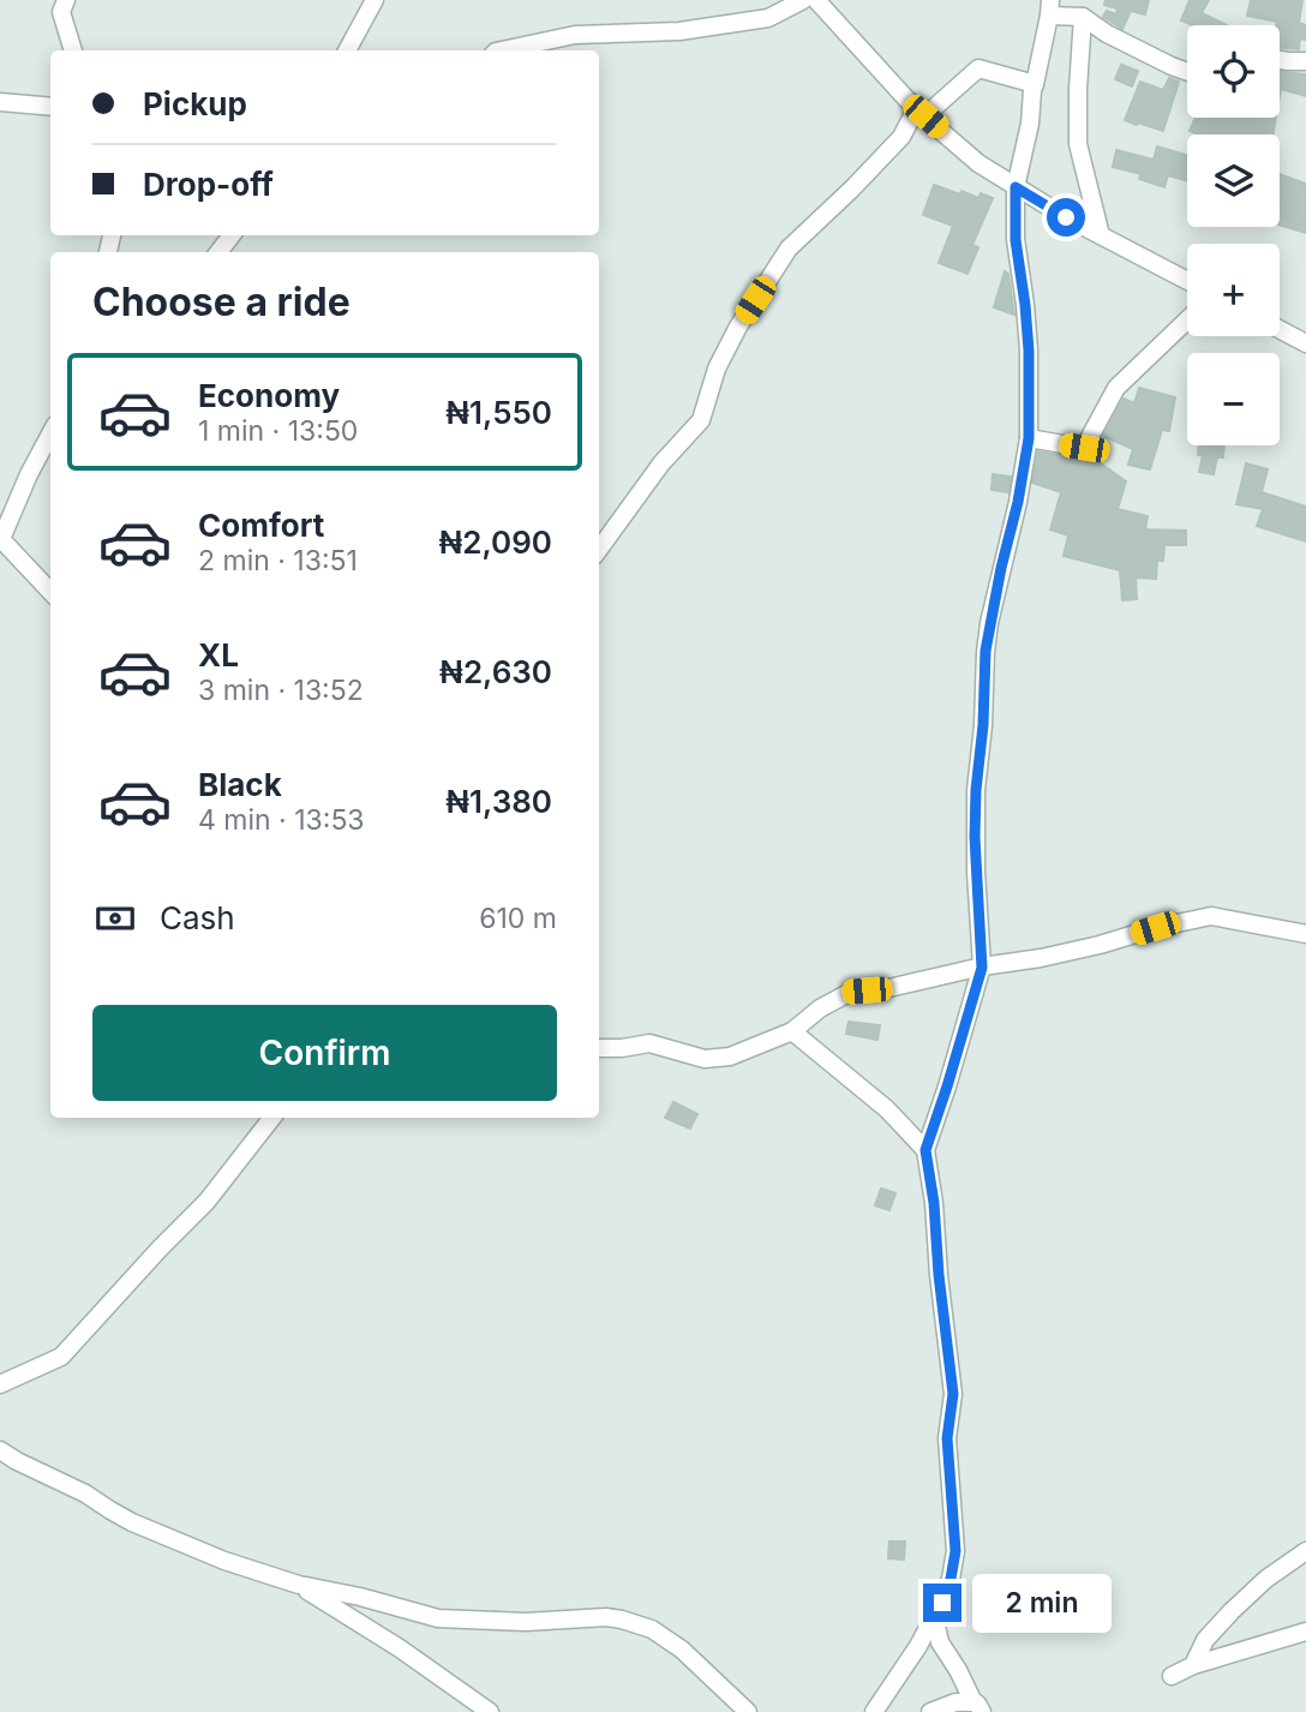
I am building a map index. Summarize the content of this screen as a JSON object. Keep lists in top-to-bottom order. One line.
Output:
{"page":{"map_buttons":["+","−"],"banner":["Pickup","Drop-off"],"heading":"Choose a ride","list":[{"name":"Economy","note":"1 min · 13:50","value":"₦1,550"},{"name":"Comfort","note":"2 min · 13:51","value":"₦2,090"},{"name":"XL","note":"3 min · 13:52","value":"₦2,630"},{"name":"Black","note":"4 min · 13:53","value":"₦1,380"}],"pay":["Cash","610 m"],"buttons":"Confirm","bubble":"2 min"}}
